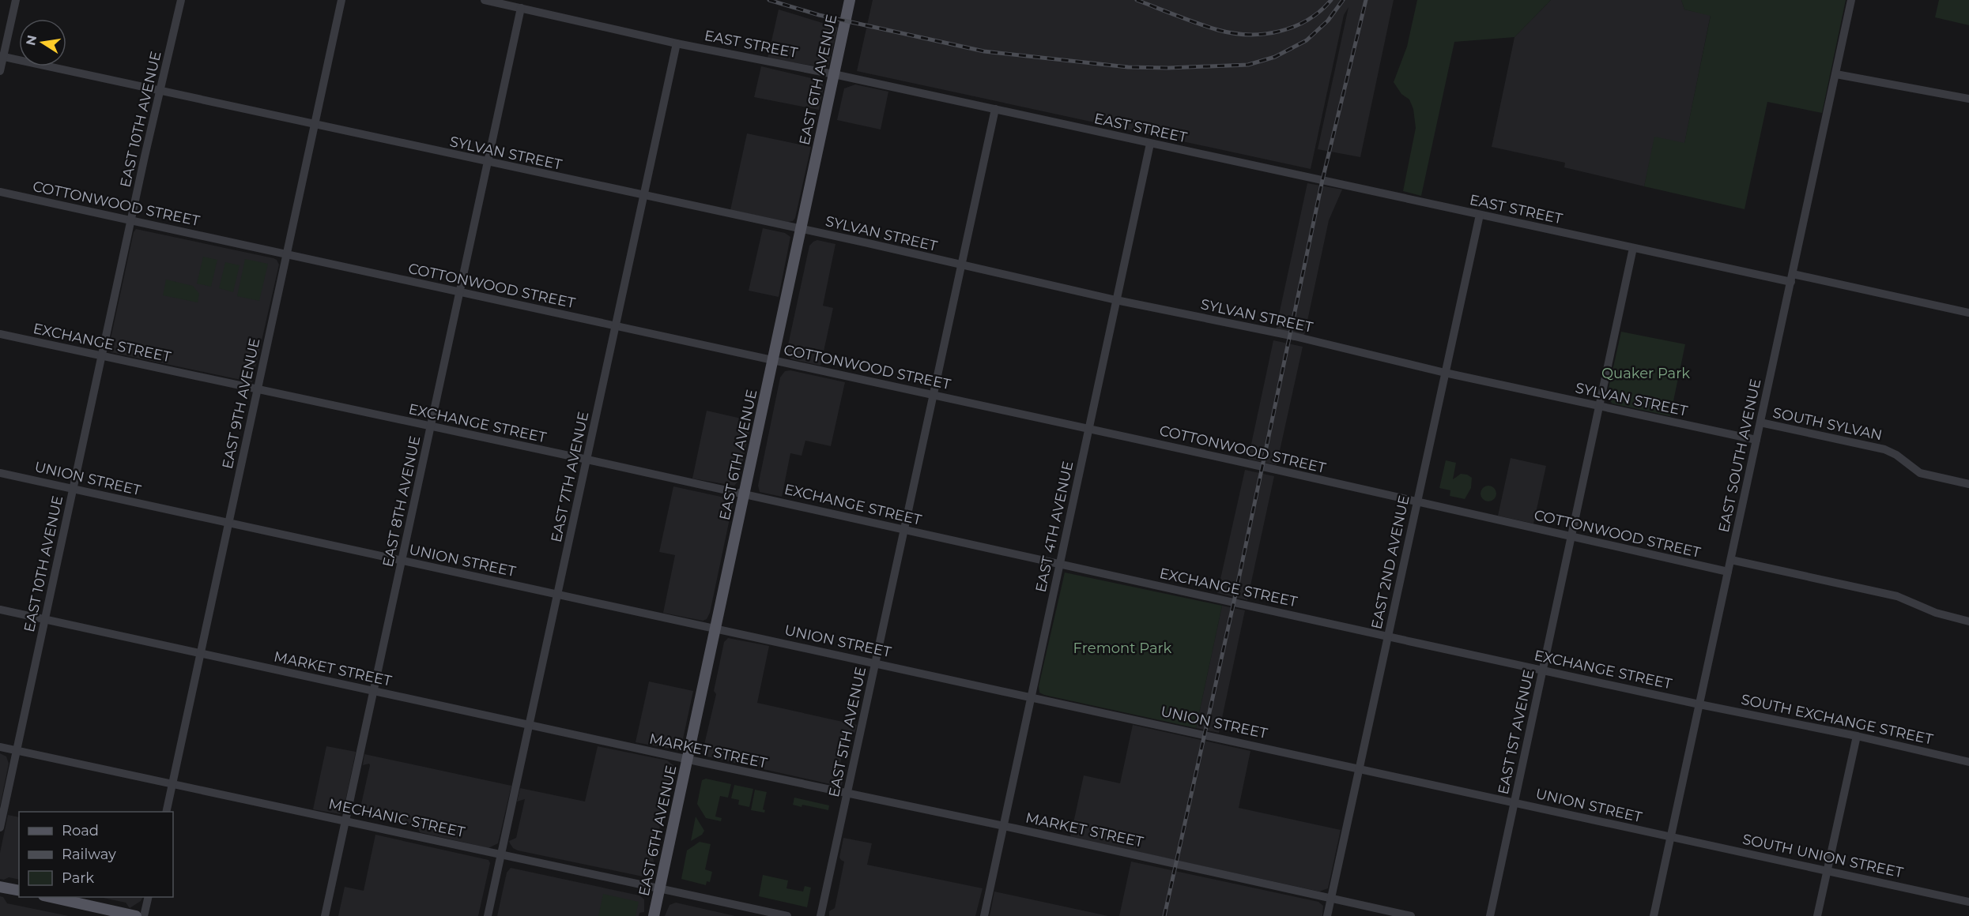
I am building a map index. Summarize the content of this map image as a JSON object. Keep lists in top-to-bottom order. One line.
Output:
{"streets":{"main road":["EAST 6TH AVENUE"],"street":["EAST STREET","EAST 10TH AVENUE","SYLVAN STREET","COTTONWOOD STREET","EXCHANGE STREET","EAST 9TH AVENUE","SOUTH SYLVAN","EAST SOUTH AVENUE","EAST 7TH AVENUE","UNION STREET","EAST 8TH AVENUE","EAST 4TH AVENUE","EAST 2ND AVENUE","MARKET STREET","SOUTH EXCHANGE STREET","EAST 5TH AVENUE","EAST 1ST AVENUE","MECHANIC STREET","SOUTH UNION STREET"]},"crossings":[["EAST STREET","EAST 6TH AVENUE"],["EAST STREET","EAST SOUTH AVENUE"],["EAST STREET","EAST 7TH AVENUE"],["EAST STREET","EAST 8TH AVENUE"],["EAST STREET","EAST 4TH AVENUE"],["EAST STREET","EAST 2ND AVENUE"],["EAST STREET","EAST 5TH AVENUE"],["EAST STREET","EAST 1ST AVENUE"],["EAST 6TH AVENUE","SYLVAN STREET"],["EAST 6TH AVENUE","COTTONWOOD STREET"],["EAST 6TH AVENUE","EXCHANGE STREET"],["EAST 6TH AVENUE","UNION STREET"],["EAST 6TH AVENUE","MARKET STREET"],["EAST 6TH AVENUE","MECHANIC STREET"],["EAST 10TH AVENUE","SYLVAN STREET"],["EAST 10TH AVENUE","COTTONWOOD STREET"],["EAST 10TH AVENUE","EXCHANGE STREET"],["EAST 10TH AVENUE","UNION STREET"],["EAST 10TH AVENUE","MARKET STREET"],["EAST 10TH AVENUE","MECHANIC STREET"],["SYLVAN STREET","EAST 9TH AVENUE"],["SYLVAN STREET","EAST SOUTH AVENUE"],["SYLVAN STREET","EAST 7TH AVENUE"],["SYLVAN STREET","EAST 8TH AVENUE"],["SYLVAN STREET","EAST 4TH AVENUE"],["SYLVAN STREET","EAST 2ND AVENUE"],["SYLVAN STREET","EAST 5TH AVENUE"],["SYLVAN STREET","EAST 1ST AVENUE"],["COTTONWOOD STREET","EAST 9TH AVENUE"],["COTTONWOOD STREET","EAST SOUTH AVENUE"],["COTTONWOOD STREET","EAST 7TH AVENUE"],["COTTONWOOD STREET","EAST 8TH AVENUE"],["COTTONWOOD STREET","EAST 4TH AVENUE"],["COTTONWOOD STREET","EAST 2ND AVENUE"],["COTTONWOOD STREET","EAST 5TH AVENUE"],["COTTONWOOD STREET","EAST 1ST AVENUE"],["EXCHANGE STREET","EAST 9TH AVENUE"],["EXCHANGE STREET","EAST SOUTH AVENUE"],["EXCHANGE STREET","EAST 7TH AVENUE"],["EXCHANGE STREET","EAST 8TH AVENUE"],["EXCHANGE STREET","EAST 4TH AVENUE"],["EXCHANGE STREET","EAST 2ND AVENUE"],["EXCHANGE STREET","SOUTH EXCHANGE STREET"],["EXCHANGE STREET","EAST 5TH AVENUE"],["EXCHANGE STREET","EAST 1ST AVENUE"],["EAST 9TH AVENUE","UNION STREET"],["EAST 9TH AVENUE","MARKET STREET"],["EAST 9TH AVENUE","MECHANIC STREET"],["SOUTH SYLVAN","EAST SOUTH AVENUE"],["EAST SOUTH AVENUE","UNION STREET"],["EAST SOUTH AVENUE","SOUTH EXCHANGE STREET"],["EAST SOUTH AVENUE","SOUTH UNION STREET"],["EAST 7TH AVENUE","UNION STREET"],["EAST 7TH AVENUE","MARKET STREET"],["EAST 7TH AVENUE","MECHANIC STREET"],["UNION STREET","EAST 8TH AVENUE"],["UNION STREET","EAST 4TH AVENUE"],["UNION STREET","EAST 2ND AVENUE"],["UNION STREET","EAST 5TH AVENUE"],["UNION STREET","EAST 1ST AVENUE"],["UNION STREET","SOUTH UNION STREET"],["EAST 8TH AVENUE","MARKET STREET"],["EAST 8TH AVENUE","MECHANIC STREET"],["EAST 4TH AVENUE","MARKET STREET"],["EAST 2ND AVENUE","MARKET STREET"],["MARKET STREET","EAST 5TH AVENUE"]],"parks":["Quaker Park","Fremont Park"],"legend":["Road","Railway","Park"],"north":"left"}
